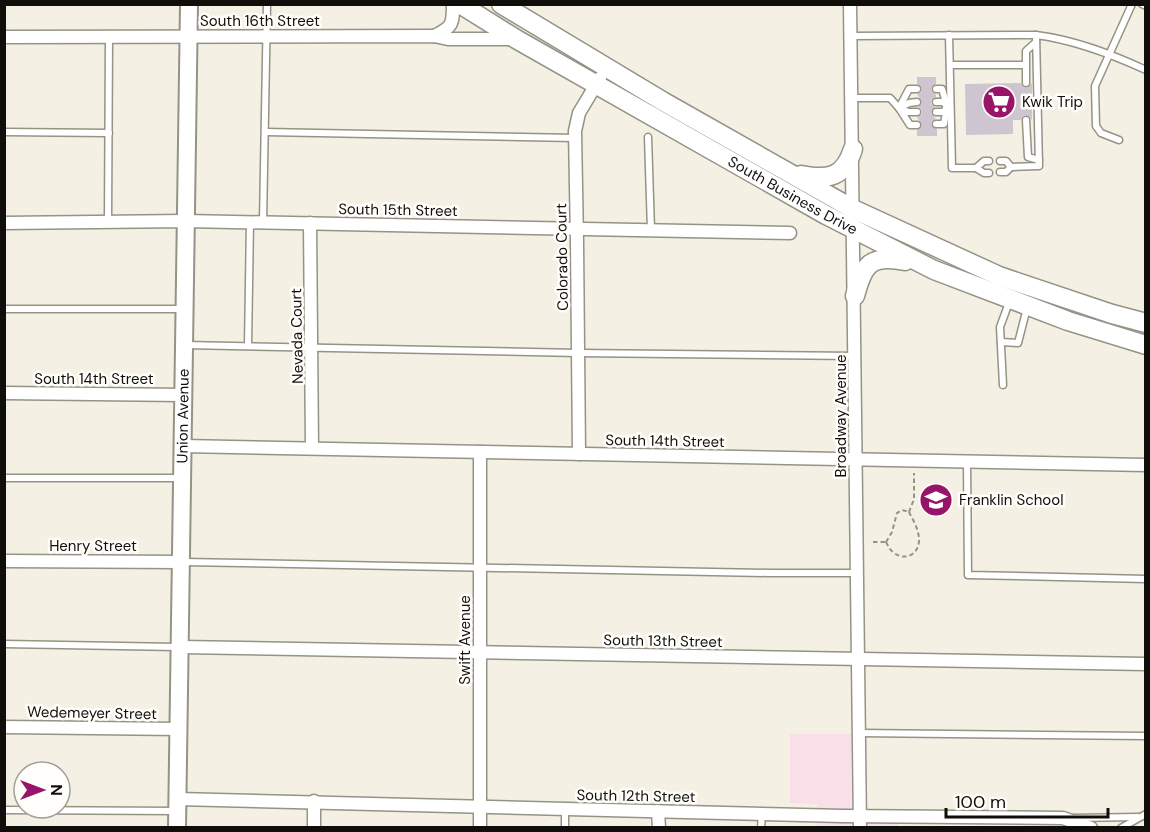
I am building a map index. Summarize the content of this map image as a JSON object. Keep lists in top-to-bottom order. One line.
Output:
{"streets":{"main road":["South Business Drive"],"street":["South 16th Street","South 15th Street","Colorado Court","Nevada Court","South 14th Street","Union Avenue","Broadway Avenue","Henry Street","Swift Avenue","South 13th Street","Wedemeyer Street","South 12th Street"]},"crossings":[["South 16th Street","South Business Drive"],["South 16th Street","Union Avenue"],["South Business Drive","Colorado Court"],["South Business Drive","Broadway Avenue"],["South 15th Street","Colorado Court"],["South 15th Street","Nevada Court"],["South 15th Street","Union Avenue"],["Colorado Court","South 14th Street"],["Nevada Court","South 14th Street"],["South 14th Street","Union Avenue"],["South 14th Street","Broadway Avenue"],["South 14th Street","Swift Avenue"],["Union Avenue","Henry Street"],["Union Avenue","South 13th Street"],["Union Avenue","Wedemeyer Street"],["Union Avenue","South 12th Street"],["Broadway Avenue","South 13th Street"],["Broadway Avenue","South 12th Street"],["Swift Avenue","South 13th Street"],["Swift Avenue","South 12th Street"]],"places":{"supermarket":["Kwik Trip"],"school or university":["Franklin School"]},"scale_bar":"100 m","north":"right"}
